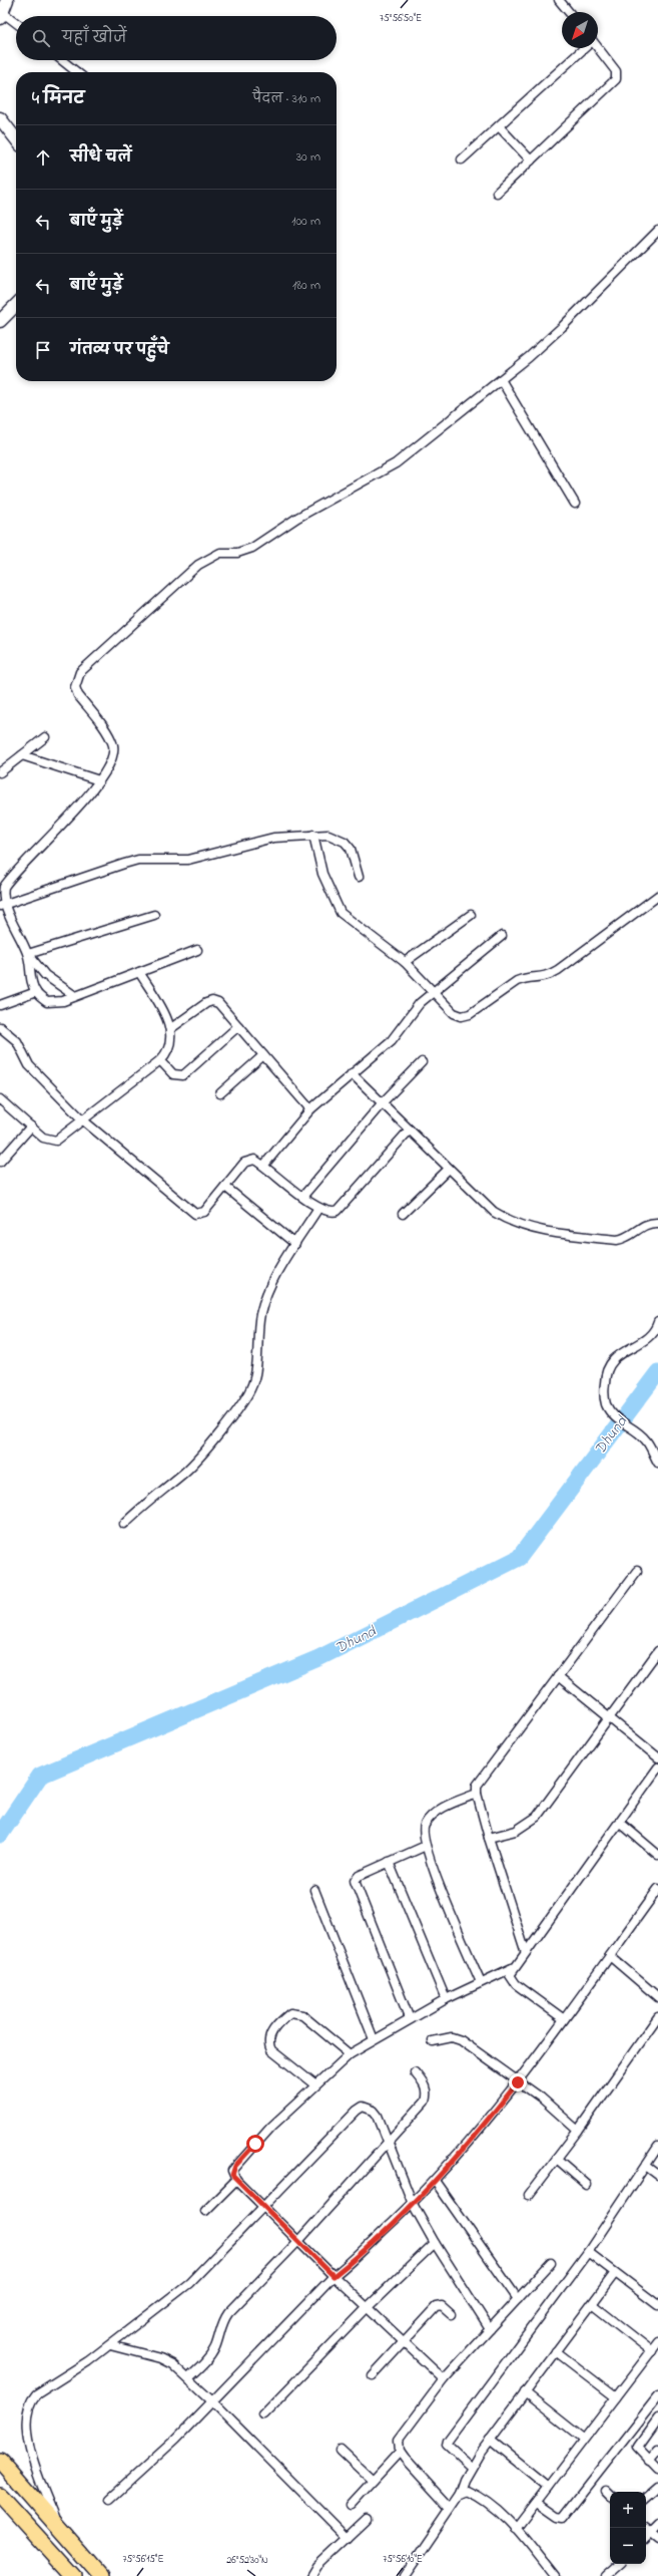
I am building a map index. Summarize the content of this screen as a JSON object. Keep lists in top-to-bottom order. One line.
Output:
{"water":["Dhund"],"north":"bottom left","page":{"search":"यहाँ खोजें","heading":["4 मिनट","पैदल · 310 m"],"list":[["सीधे चलें","30 m"],["बाएँ मुड़ें","100 m"],["बाएँ मुड़ें","180 m"],"गंतव्य पर पहुँचे"],"map_buttons":["+","−"]},"coordinates":["75°56'50\"E","75°56'15\"E","75°56'10\"E","26°52'30\"N"]}
